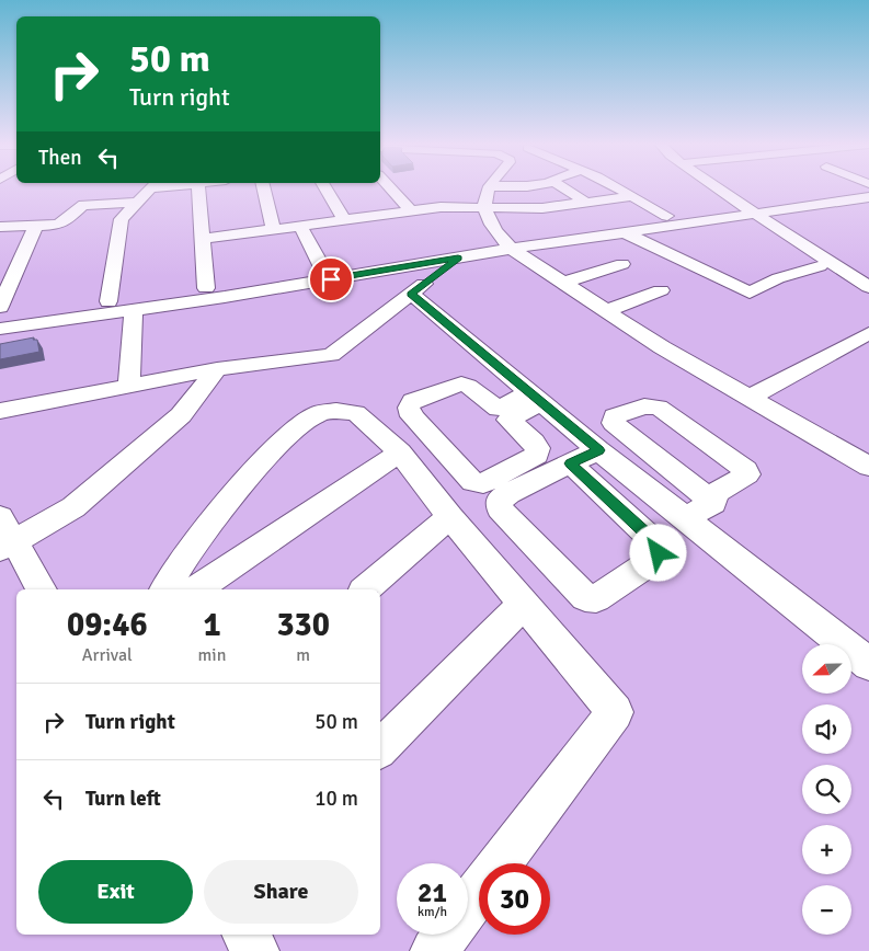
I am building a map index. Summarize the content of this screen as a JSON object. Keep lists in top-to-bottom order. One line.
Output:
{"north":"left","page":{"turn":["50 m","Turn right"],"then":"Then","eta":["09:46","Arrival","1","min","330","m"],"map_buttons":["+","−"],"list":[{"name":"Turn right","value":"50 m"},{"name":"Turn left","value":"10 m"}],"buttons":["Exit","Share"],"speed":"21 km/h","limit":"30"}}
